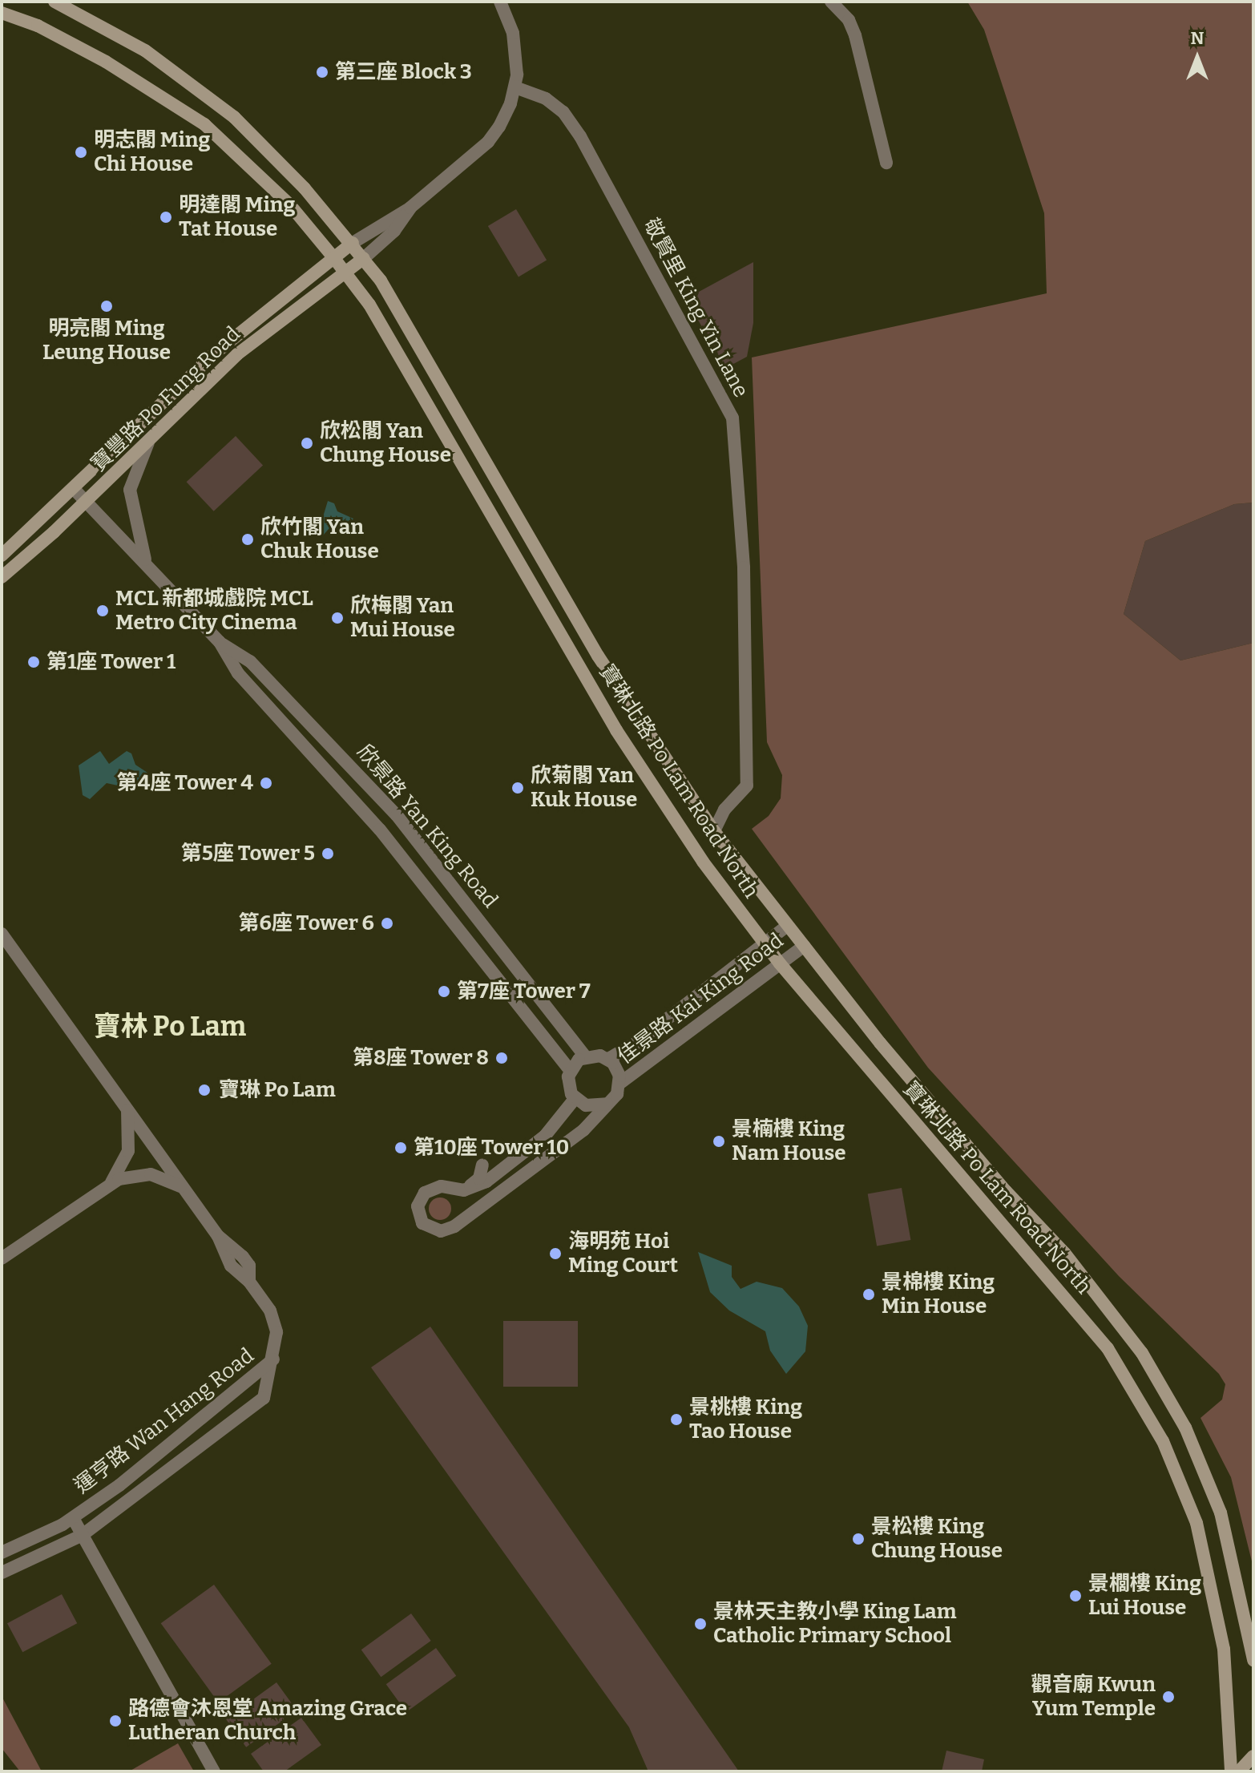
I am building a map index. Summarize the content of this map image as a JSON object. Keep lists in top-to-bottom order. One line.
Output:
{"streets":{"main road":["寶豐路 Po Fung Road","寶琳北路 Po Lam Road North"],"street":["敬賢里 King Yin Lane","欣景路 Yan King Road","佳景路 Kai King Road","運亨路 Wan Hang Road"]},"crossings":[["敬賢里 King Yin Lane","寶琳北路 Po Lam Road North"],["寶豐路 Po Fung Road","寶琳北路 Po Lam Road North"],["寶豐路 Po Fung Road","欣景路 Yan King Road"],["寶琳北路 Po Lam Road North","佳景路 Kai King Road"],["欣景路 Yan King Road","佳景路 Kai King Road"]],"districts":["寶林 Po Lam"],"places":["第三座 Block 3","明志閣 Ming Chi House","明達閣 Ming Tat House","明亮閣 Ming Leung House","欣松閣 Yan Chung House","欣竹閣 Yan Chuk House","MCL 新都城戲院 MCL Metro City Cinema","欣梅閣 Yan Mui House","第1座 Tower 1","第4座 Tower 4","欣菊閣 Yan Kuk House","第5座 Tower 5","第6座 Tower 6","第7座 Tower 7","第8座 Tower 8","寶琳 Po Lam","景楠樓 King Nam House","第10座 Tower 10","海明苑 Hoi Ming Court","景棉樓 King Min House","景桃樓 King Tao House","景松樓 King Chung House","景櫚樓 King Lui House","景林天主教小學 King Lam Catholic Primary School","觀音廟 Kwun Yum Temple","路德會沐恩堂 Amazing Grace Lutheran Church"],"north":"top"}
